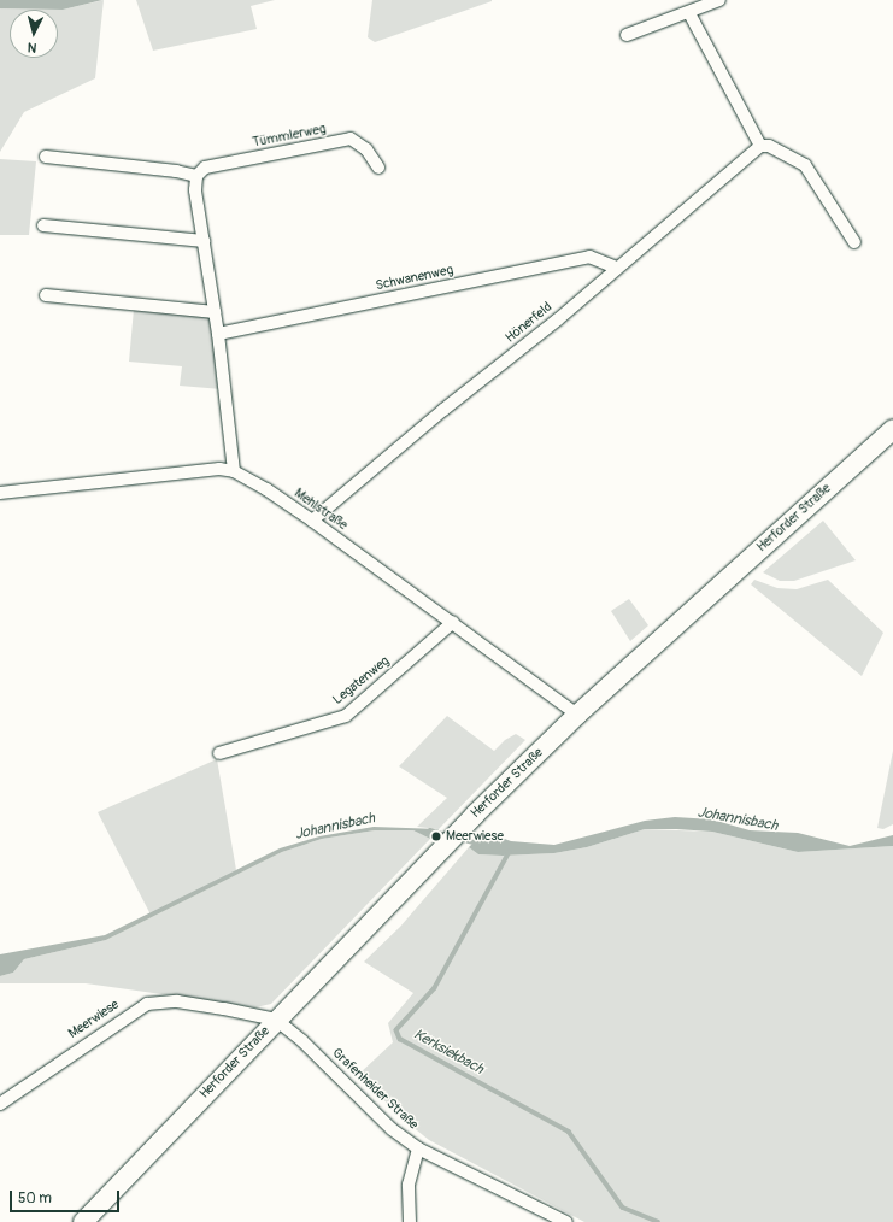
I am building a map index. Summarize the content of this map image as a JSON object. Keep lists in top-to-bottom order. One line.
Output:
{"streets":{"main road":["Herforder Straße"],"street":["Tümmlerweg","Schwanenweg","Hönerfeld","Mehlstraße","Legatenweg","Meerwiese","Grafenheider Straße"]},"crossings":[["Schwanenweg","Hönerfeld"],["Hönerfeld","Mehlstraße"],["Mehlstraße","Herforder Straße"],["Mehlstraße","Legatenweg"],["Herforder Straße","Meerwiese"],["Herforder Straße","Grafenheider Straße"],["Meerwiese","Grafenheider Straße"]],"water":["Johannisbach","Kerksiekbach"],"places":["Meerwiese"],"scale_bar":"50 m","north":"bottom"}
